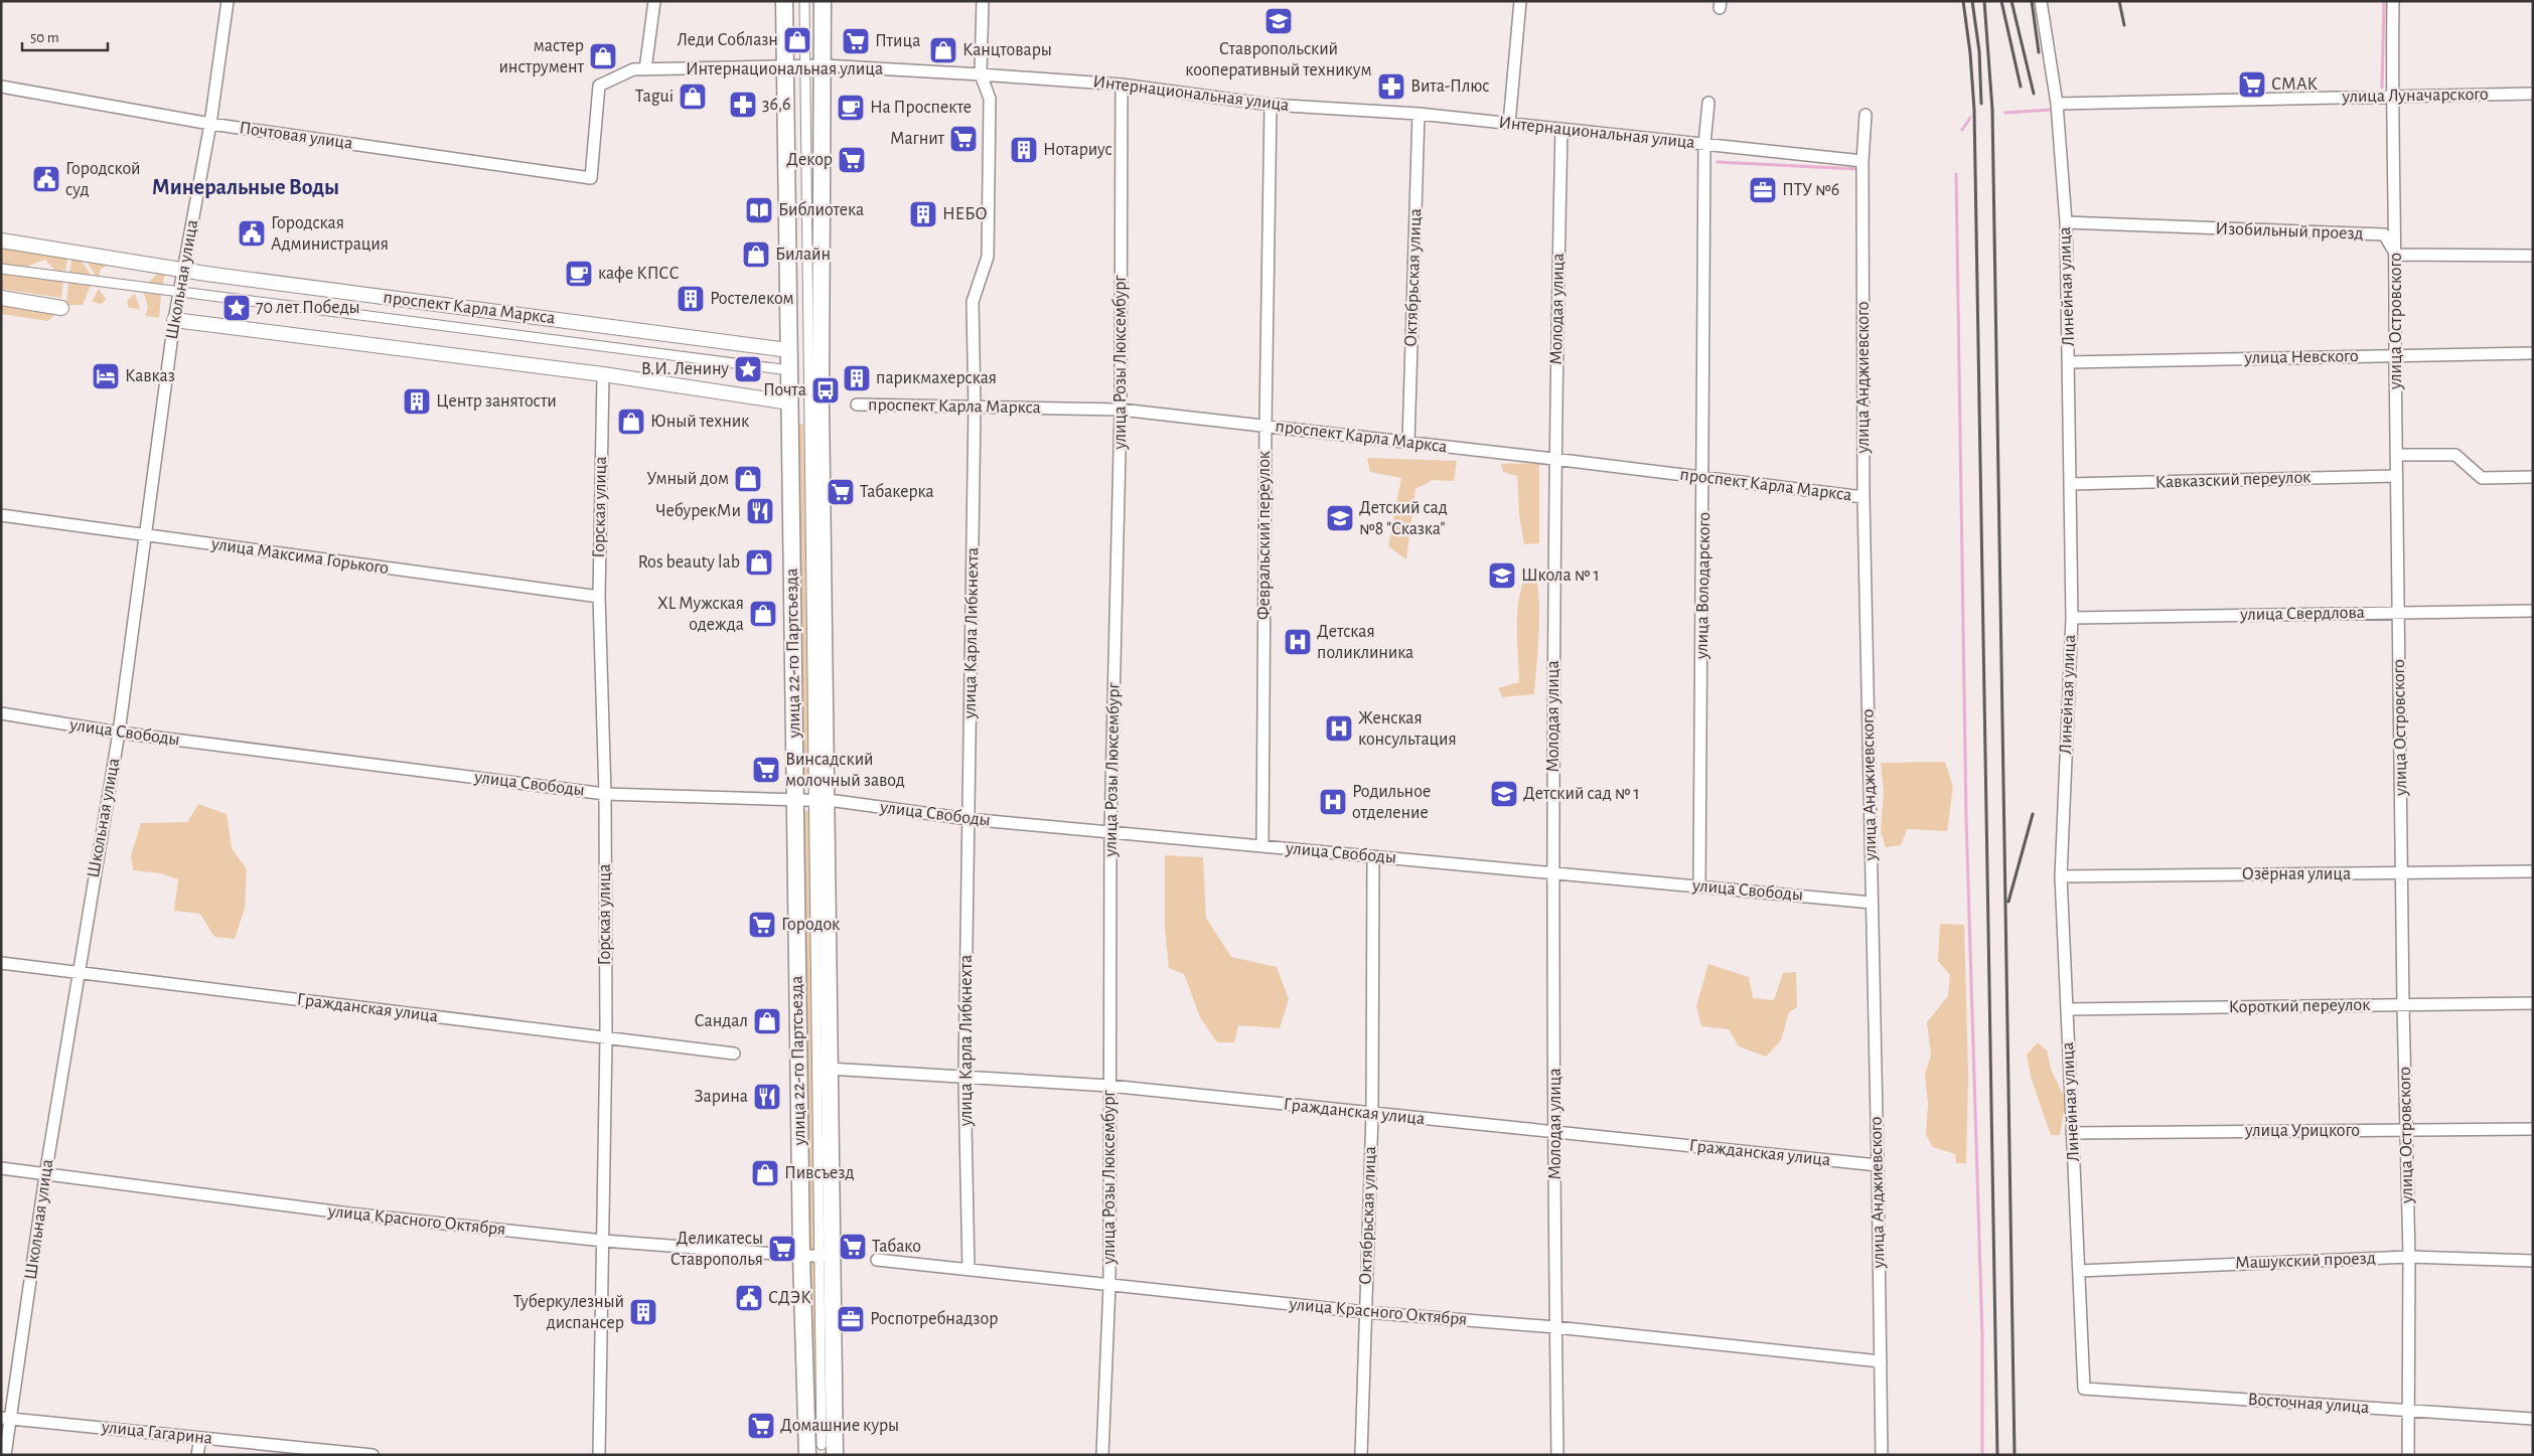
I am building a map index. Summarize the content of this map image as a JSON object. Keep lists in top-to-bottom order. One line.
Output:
{"streets":{"main road":["улица 22-го Партсъезда"],"street":["Интернациональная улица","улица Луначарского","Почтовая улица","Изобильный проезд","Октябрьская улица","Школьная улица","Линейная улица","проспект Карла Маркса","Молодая улица","улица Островского","улица Невского","улица Розы Люксембург","улица Анджиевского","Кавказский переулок","Горская улица","Февральский переулок","улица Максима Горького","улица Володарского","улица Свердлова","улица Карла Либкнехта","улица Свободы","Озёрная улица","Короткий переулок","Гражданская улица","улица Урицкого","улица Красного Октября","Машукский проезд","Восточная улица","улица Гагарина"]},"crossings":[["Интернациональная улица","Почтовая улица"],["Интернациональная улица","Октябрьская улица"],["Интернациональная улица","Молодая улица"],["Интернациональная улица","улица Розы Люксембург"],["Интернациональная улица","улица Анджиевского"],["Интернациональная улица","Февральский переулок"],["Интернациональная улица","улица Володарского"],["Интернациональная улица","улица Карла Либкнехта"],["Интернациональная улица","улица 22-го Партсъезда"],["улица Луначарского","Линейная улица"],["улица Луначарского","улица Островского"],["Почтовая улица","Школьная улица"],["Изобильный проезд","Линейная улица"],["Изобильный проезд","улица Островского"],["Октябрьская улица","проспект Карла Маркса"],["Октябрьская улица","улица Свободы"],["Октябрьская улица","Гражданская улица"],["Октябрьская улица","улица Красного Октября"],["Школьная улица","проспект Карла Маркса"],["Школьная улица","улица Максима Горького"],["Школьная улица","улица Свободы"],["Школьная улица","Гражданская улица"],["Школьная улица","улица Красного Октября"],["Школьная улица","улица Гагарина"],["Линейная улица","улица Невского"],["Линейная улица","Кавказский переулок"],["Линейная улица","улица Свердлова"],["Линейная улица","Озёрная улица"],["Линейная улица","Короткий переулок"],["Линейная улица","улица Урицкого"],["Линейная улица","Машукский проезд"],["Линейная улица","Восточная улица"],["проспект Карла Маркса","Молодая улица"],["проспект Карла Маркса","улица Розы Люксембург"],["проспект Карла Маркса","улица Анджиевского"],["проспект Карла Маркса","Февральский переулок"],["проспект Карла Маркса","улица Володарского"],["проспект Карла Маркса","улица Карла Либкнехта"],["проспект Карла Маркса","улица 22-го Партсъезда"],["Молодая улица","улица Свободы"],["Молодая улица","Гражданская улица"],["Молодая улица","улица Красного Октября"],["улица Островского","улица Невского"],["улица Островского","Кавказский переулок"],["улица Островского","улица Свердлова"],["улица Островского","Озёрная улица"],["улица Островского","Короткий переулок"],["улица Островского","улица Урицкого"],["улица Островского","Машукский проезд"],["улица Островского","Восточная улица"],["улица Розы Люксембург","улица Свободы"],["улица Розы Люксембург","Гражданская улица"],["улица Розы Люксембург","улица Красного Октября"],["улица Анджиевского","улица Свободы"],["улица Анджиевского","Гражданская улица"],["улица Анджиевского","улица Красного Октября"],["Горская улица","улица Максима Горького"],["Горская улица","улица Свободы"],["Горская улица","Гражданская улица"],["Горская улица","улица Красного Октября"],["Февральский переулок","улица Свободы"],["улица Володарского","улица Свободы"],["улица Карла Либкнехта","улица Свободы"],["улица Карла Либкнехта","Гражданская улица"],["улица Карла Либкнехта","улица Красного Октября"],["улица 22-го Партсъезда","улица Свободы"],["улица 22-го Партсъезда","Гражданская улица"],["улица 22-го Партсъезда","улица Красного Октября"]],"districts":["Минеральные Воды"],"places":{"school or university":["Ставропольский кооперативный техникум","Детский сад №8 \"Сказка\"","Школа № 1","Детский сад № 1"],"shop":["Леди Соблазн","Канцтовары","мастер инструмент","Tagui","Билайн","Юный техник","Умный дом","Ros beauty lab","XL Мужская одежда","Сандал","Пивсъезд"],"supermarket":["Птица","СМАК","Магнит","Декор","Табакерка","Винсадский молочный завод","Городок","Табако","Деликатесы Ставрополья","Домашние куры"],"pharmacy":["Вита-Плюс","36,6"],"cafe":["На Проспекте","кафе КПСС"],"building":["Нотариус","НЕБО","Ростелеком","парикмахерская","Центр занятости","Туберкулезный диспансер"],"public building":["Городской суд","Городская Администрация","СДЭК"],"office":["ПТУ №6","Роспотребнадзор"],"library":["Библиотека"],"place":["70 лет Победы","В.И. Ленину"],"hotel":["Кавказ"],"bus stop":["Почта"],"restaurant":["ЧебурекМи","Зарина"],"hospital":["Детская поликлиника","Женская консультация","Родильное отделение"]},"scale_bar":"50 m"}
